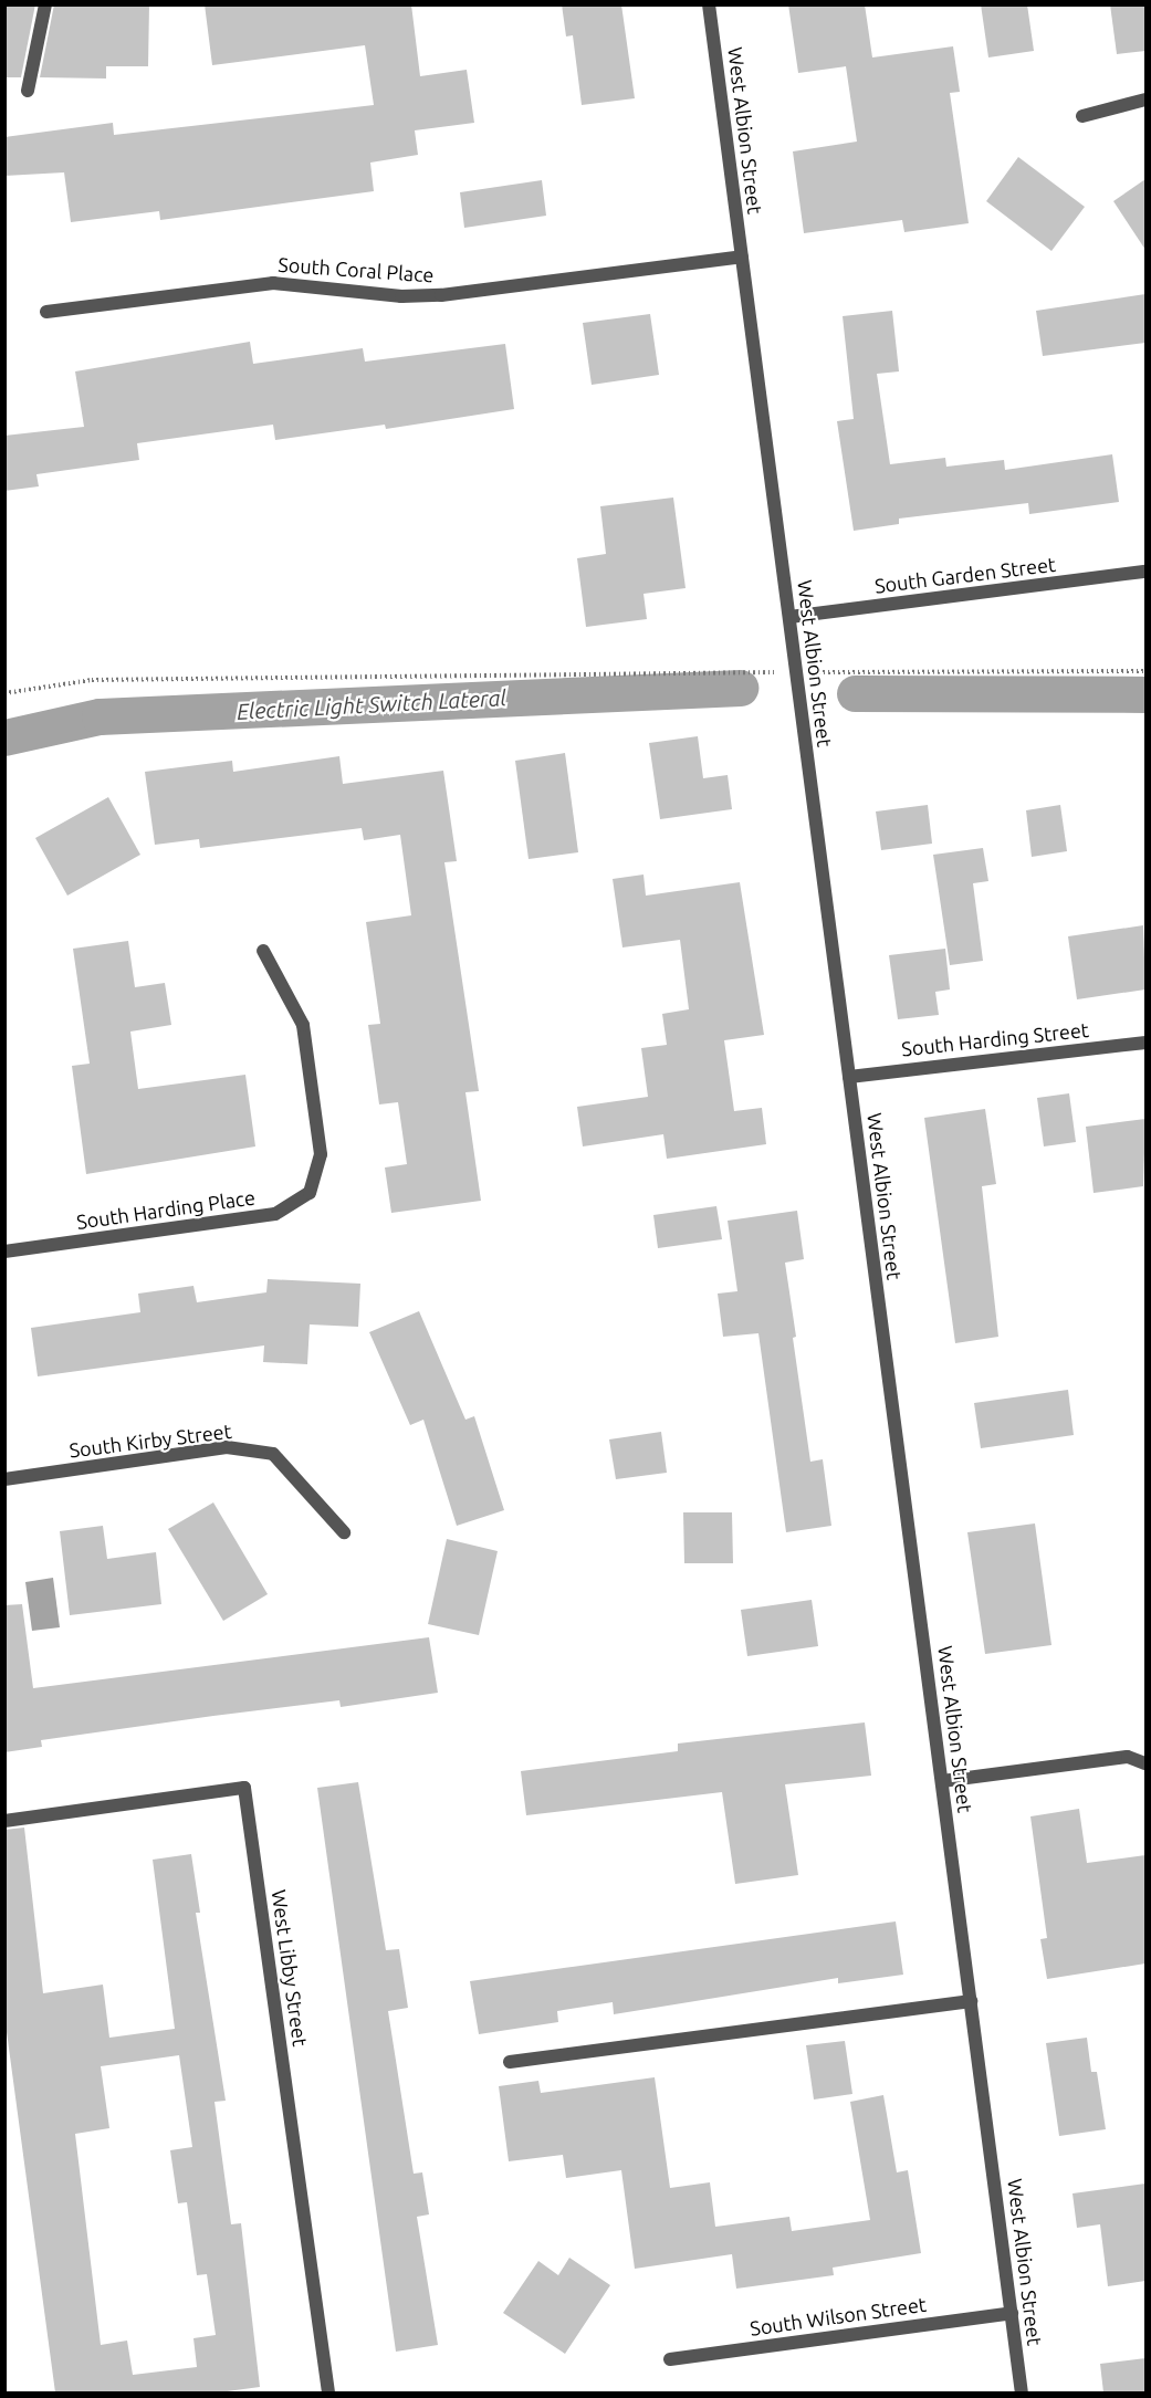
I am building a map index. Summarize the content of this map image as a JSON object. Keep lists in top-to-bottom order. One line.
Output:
{"streets":{"street":["West Albion Street","South Coral Place","South Garden Street","South Harding Street","South Harding Place","South Kirby Street","West Libby Street","South Wilson Street"]},"crossings":[["West Albion Street","South Coral Place"],["West Albion Street","South Garden Street"],["West Albion Street","South Harding Street"],["West Albion Street","South Wilson Street"]],"water":["Electric Light Switch Lateral"]}
